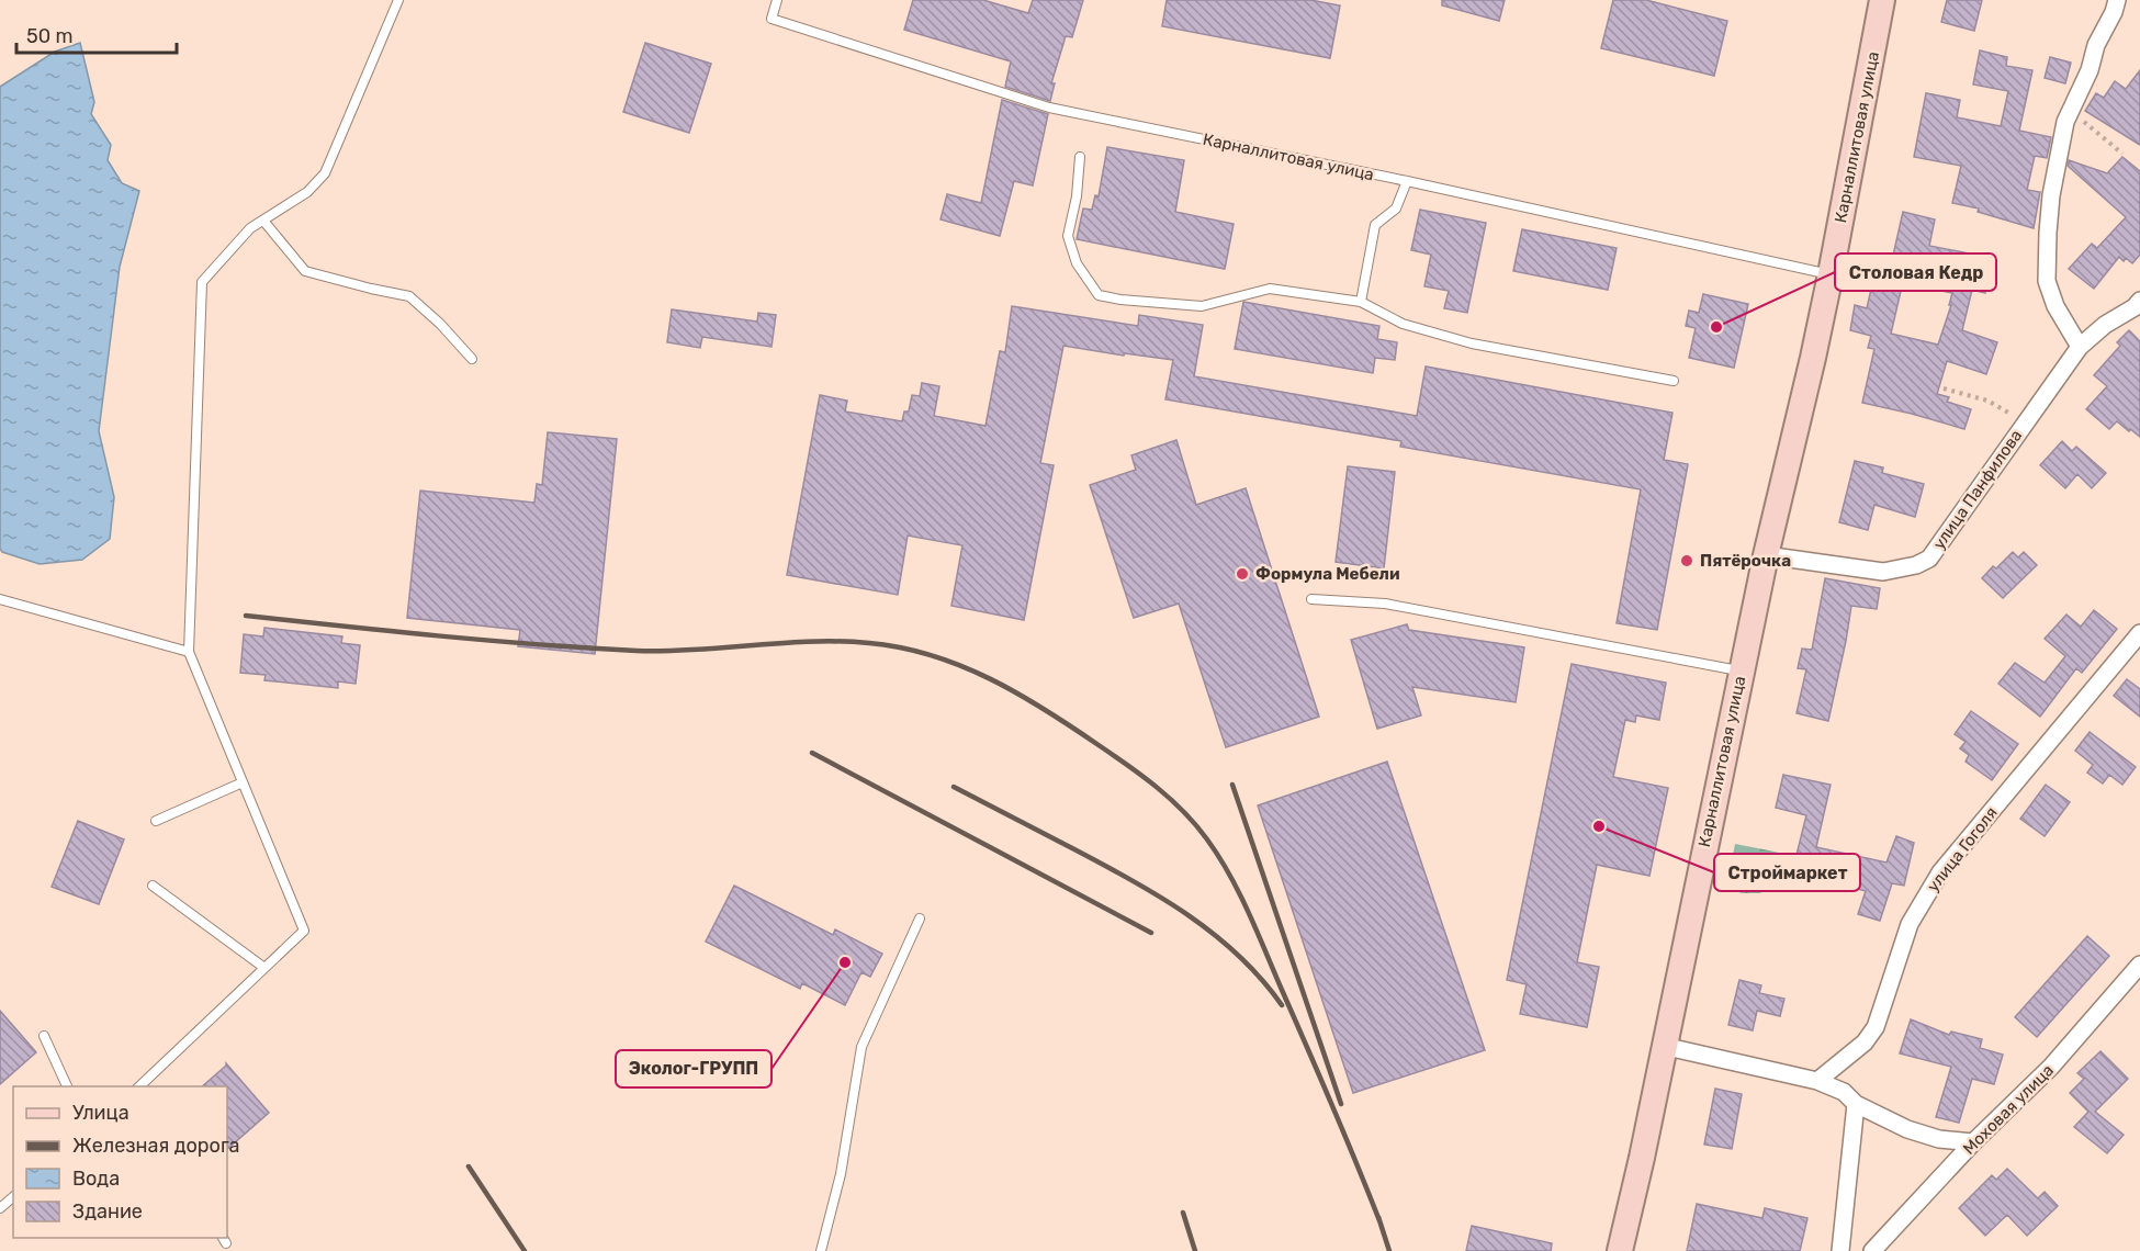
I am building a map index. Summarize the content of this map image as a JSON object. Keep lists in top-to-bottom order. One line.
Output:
{"streets":{"street":["Карналлитовая улица","улица Панфилова","улица Гоголя","Моховая улица"]},"crossings":[["Карналлитовая улица","улица Панфилова"]],"places":["Столовая Кедр","Пятёрочка","Формула Мебели","Строймаркет","Эколог-ГРУПП"],"legend":["Улица","Железная дорога","Вода","Здание"],"scale_bar":"50 m"}
